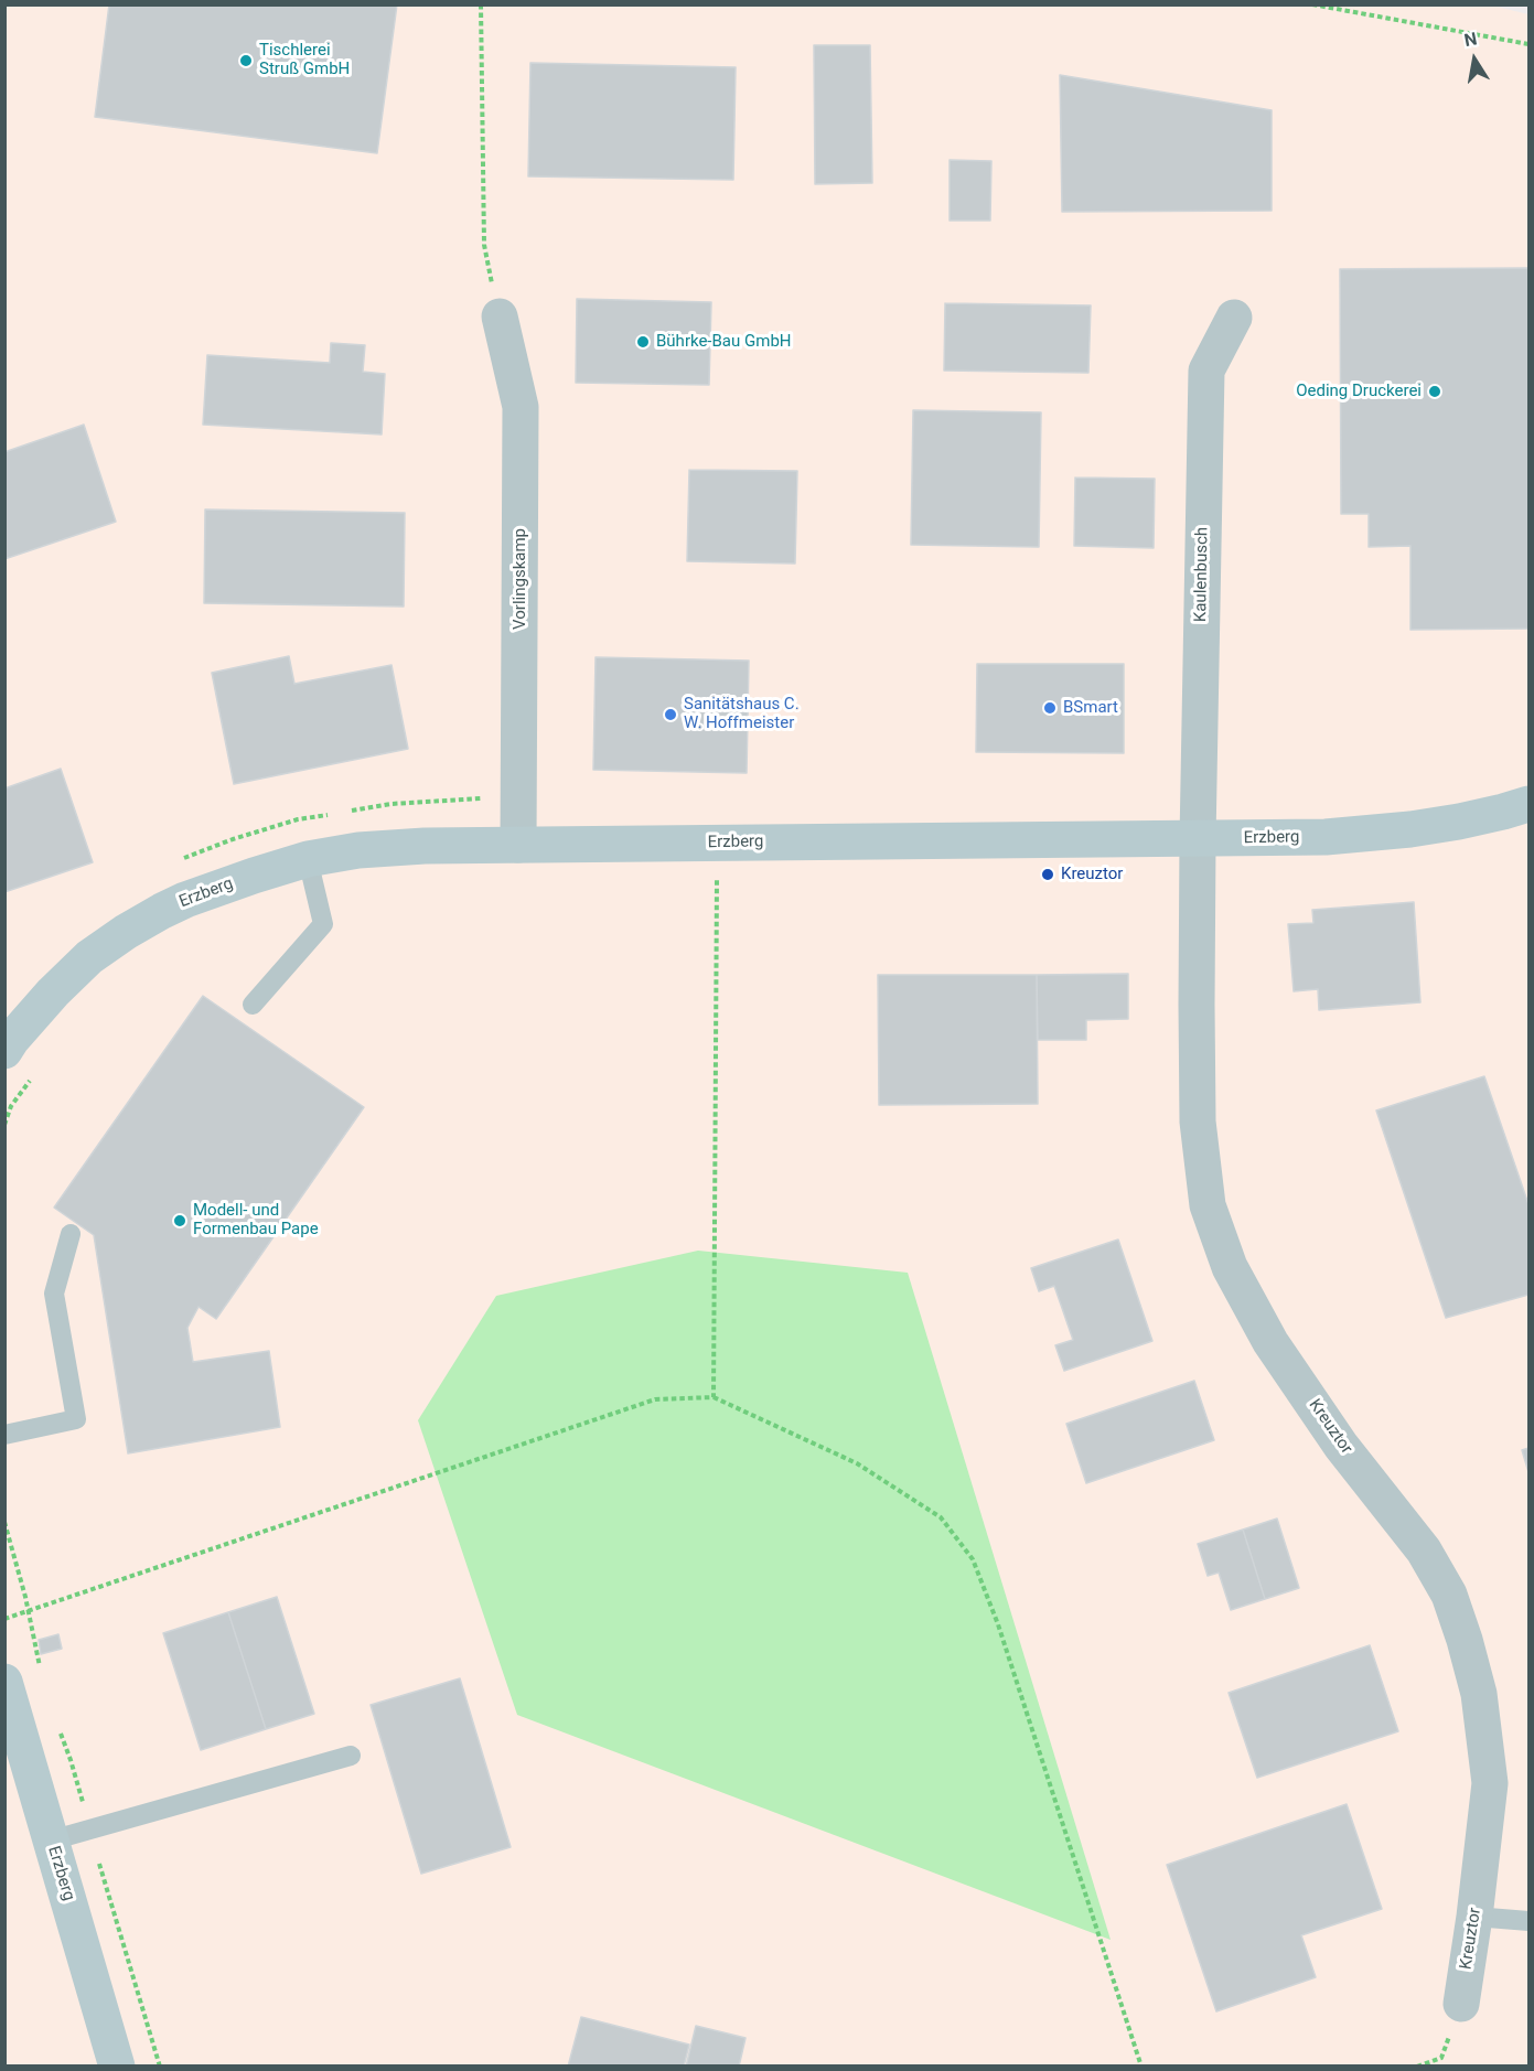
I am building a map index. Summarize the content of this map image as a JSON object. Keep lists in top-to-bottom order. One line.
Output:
{"streets":{"street":["Kaulenbusch","Vorlingskamp","Erzberg","Kreuztor"]},"crossings":[["Kaulenbusch","Erzberg"],["Kaulenbusch","Kreuztor"],["Vorlingskamp","Erzberg"],["Erzberg","Kreuztor"]],"places":["Tischlerei Struß GmbH","Bührke-Bau GmbH","Oeding Druckerei","BSmart","Sanitätshaus C. W. Hoffmeister","Kreuztor","Modell- und Formenbau Pape"],"north":"top"}
